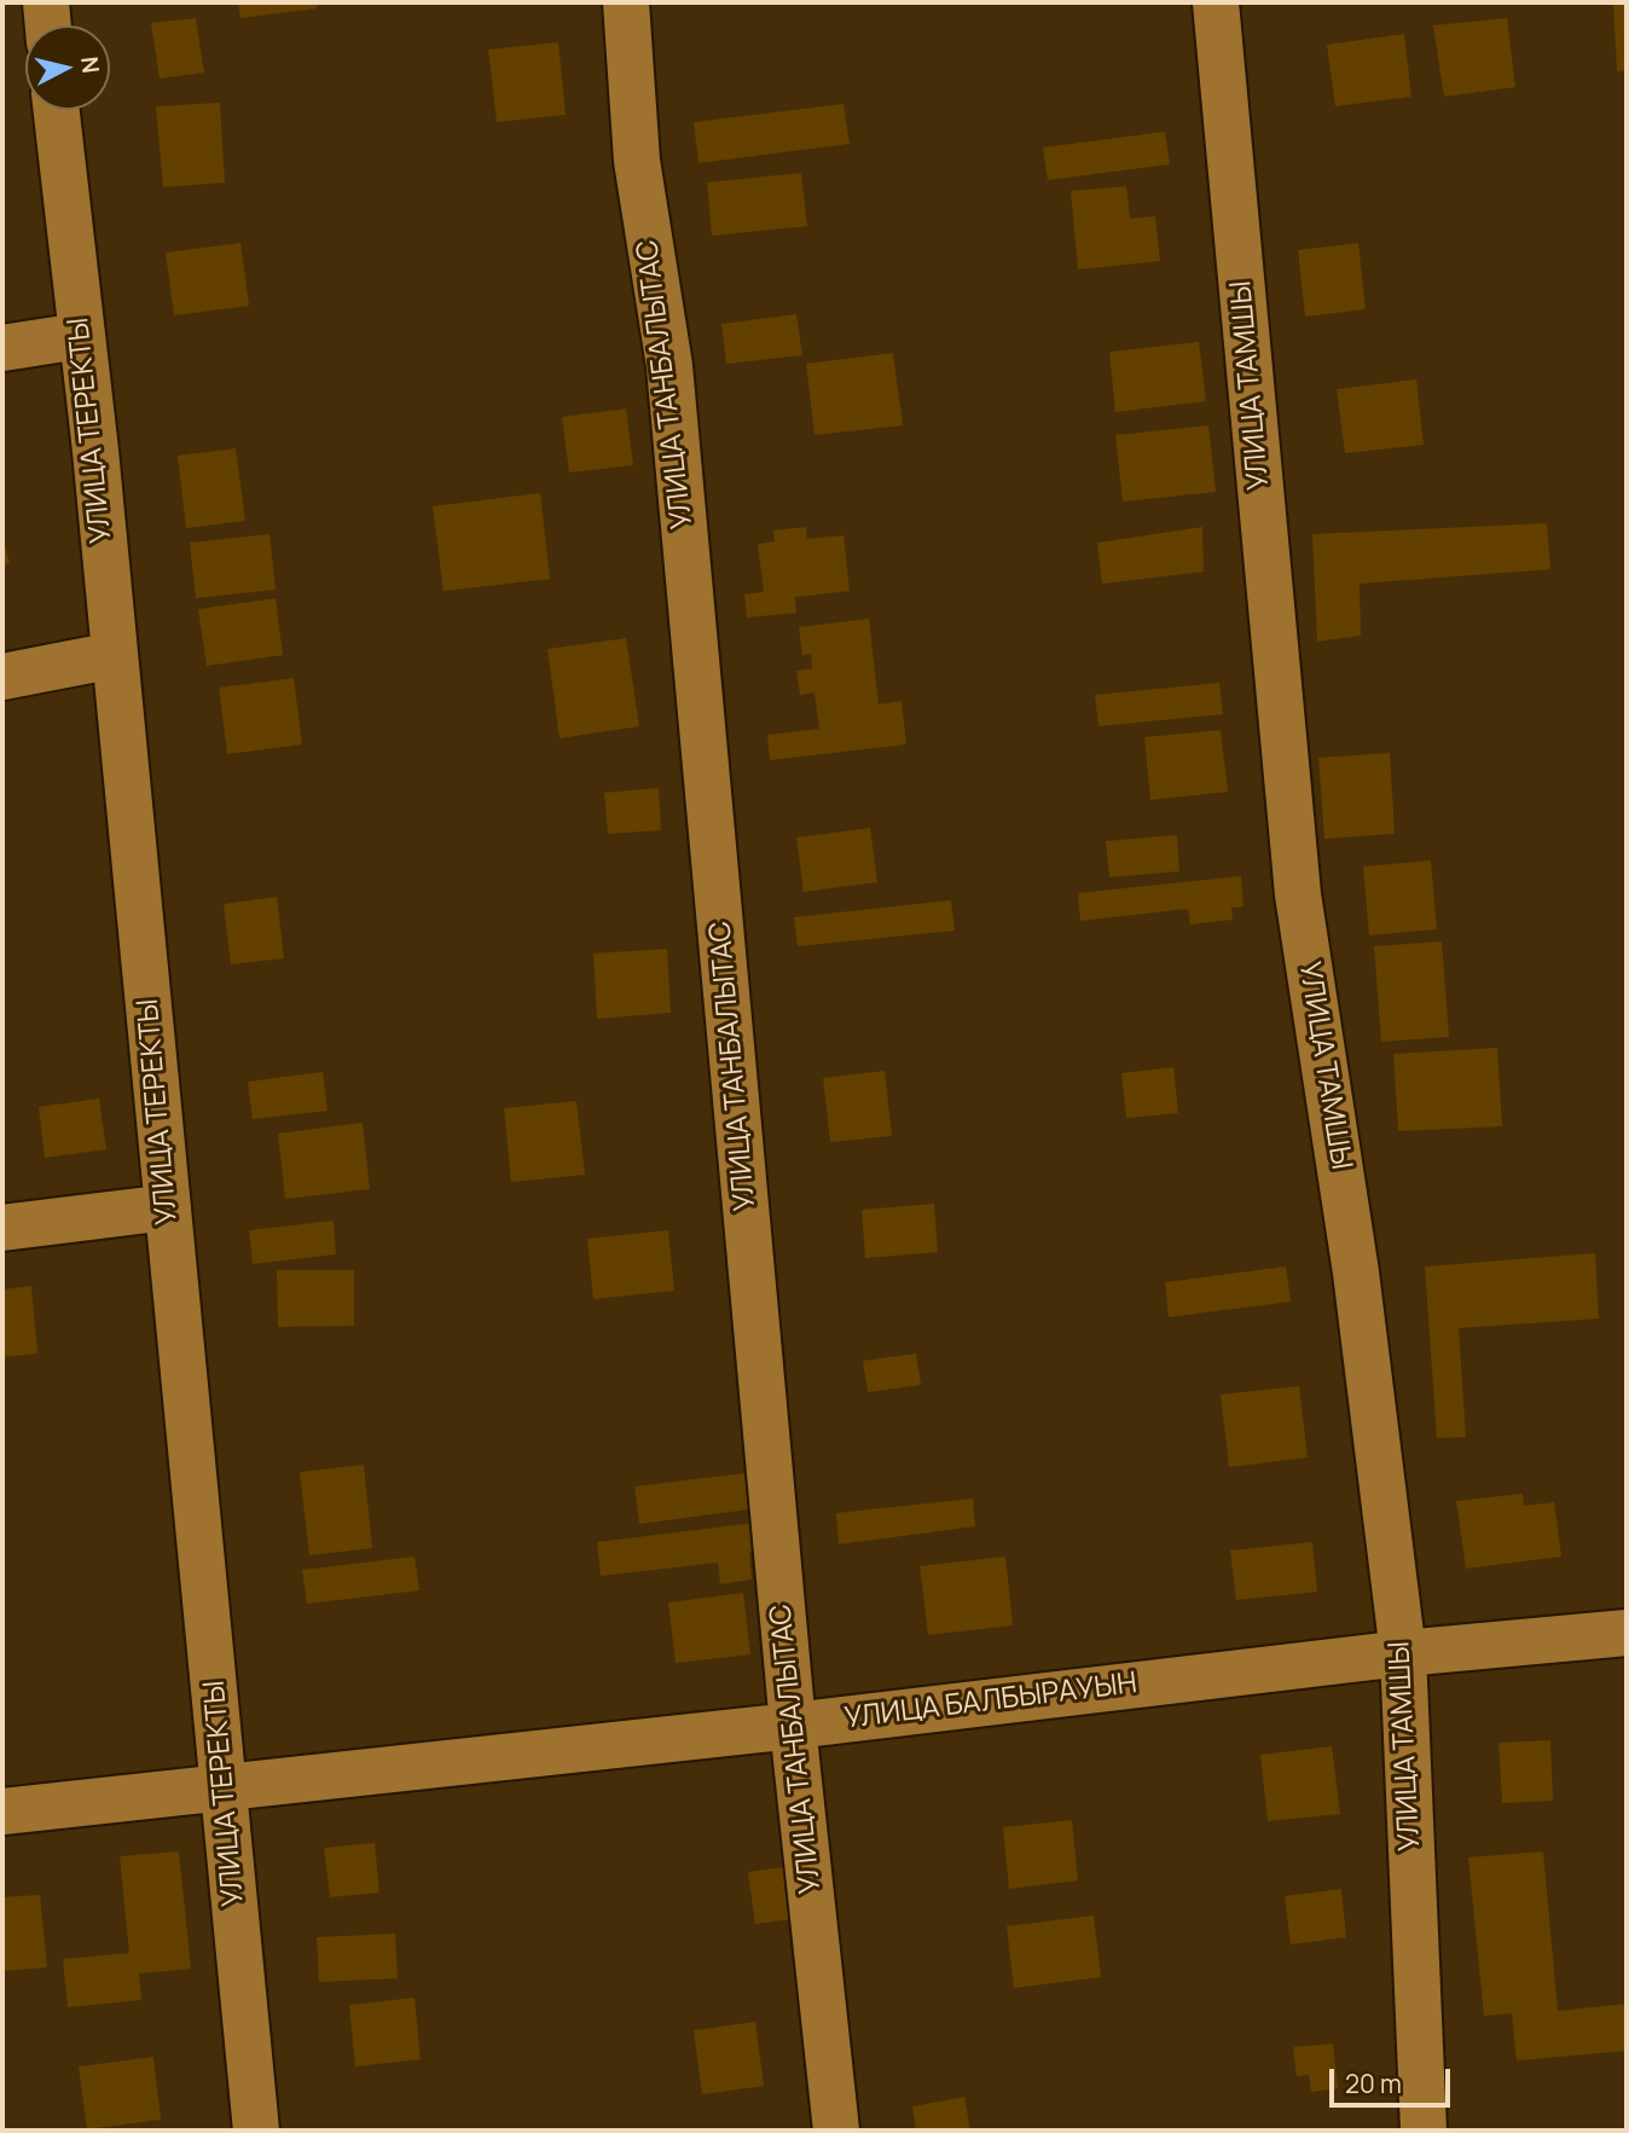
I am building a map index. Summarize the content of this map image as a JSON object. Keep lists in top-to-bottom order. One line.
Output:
{"streets":{"street":["УЛИЦА ТАНБАЛЫТАС","УЛИЦА ТАМШЫ","УЛИЦА ТЕРЕКТЫ","УЛИЦА БАЛБЫРАУЫН"]},"crossings":[["УЛИЦА ТАНБАЛЫТАС","УЛИЦА БАЛБЫРАУЫН"],["УЛИЦА ТАМШЫ","УЛИЦА БАЛБЫРАУЫН"],["УЛИЦА ТЕРЕКТЫ","УЛИЦА БАЛБЫРАУЫН"]],"scale_bar":"20 m","north":"right"}
